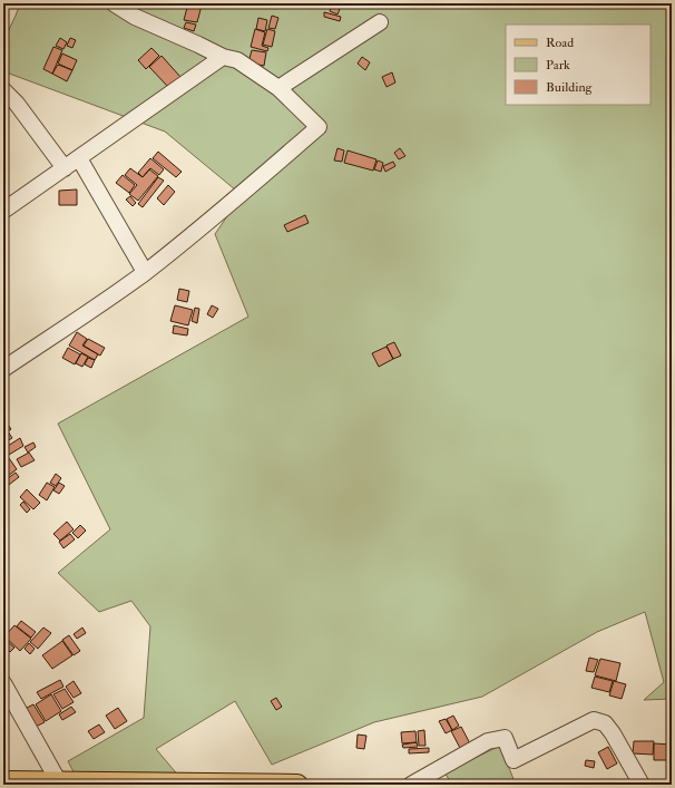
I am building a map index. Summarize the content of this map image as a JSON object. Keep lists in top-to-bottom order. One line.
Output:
{"legend":["Road","Park","Building"]}
